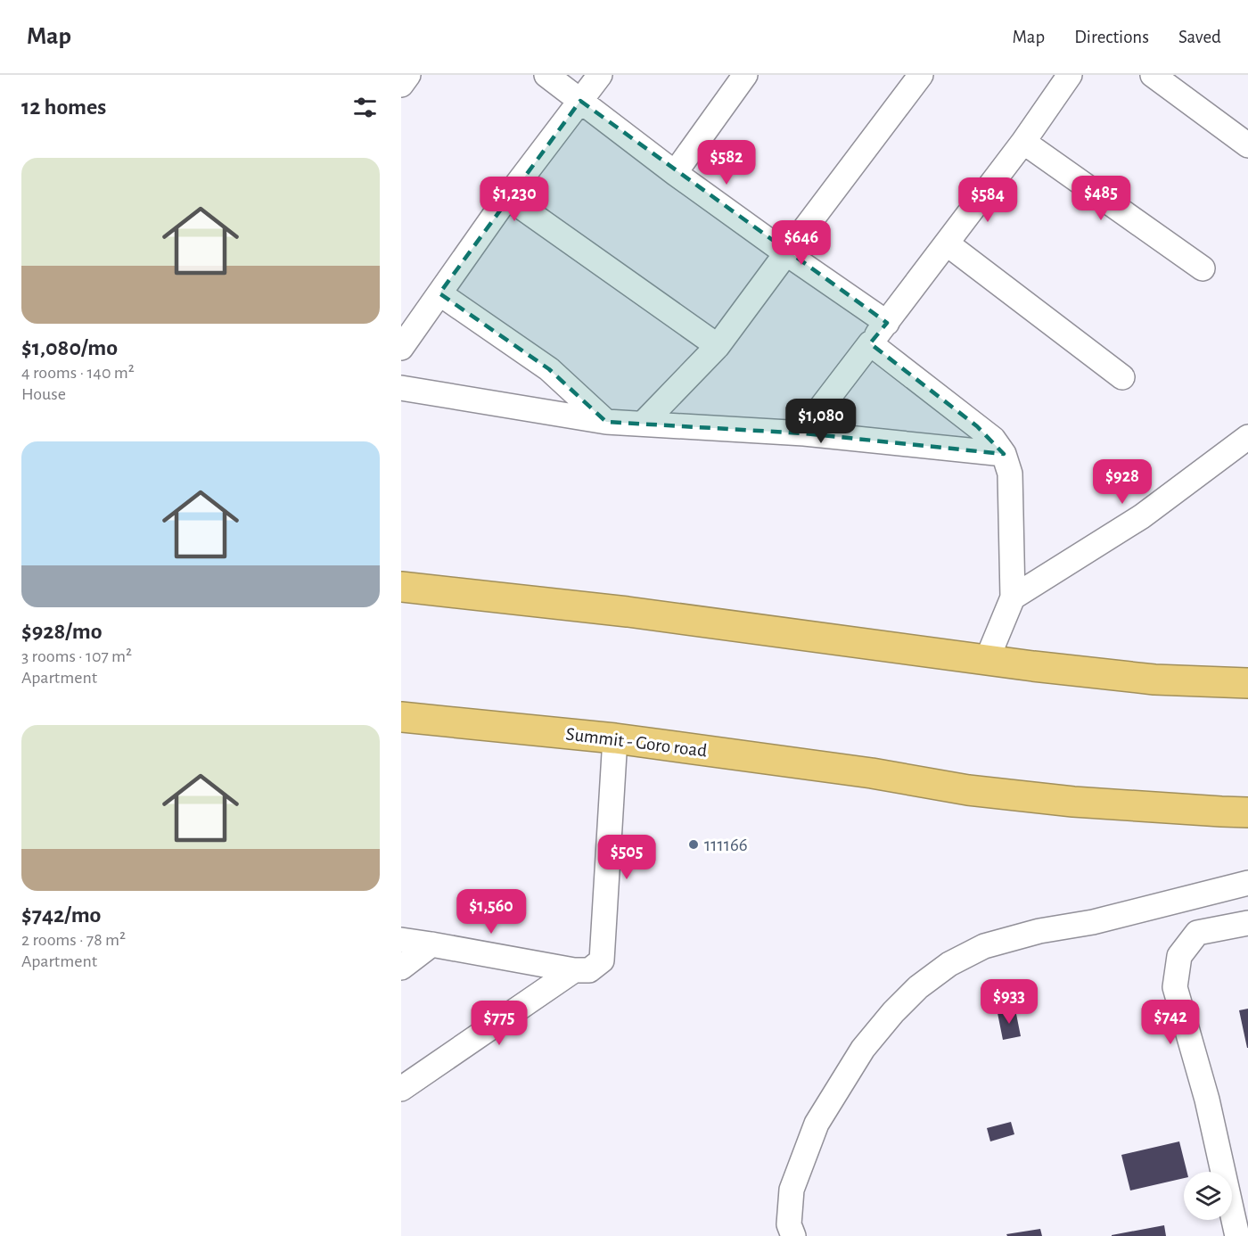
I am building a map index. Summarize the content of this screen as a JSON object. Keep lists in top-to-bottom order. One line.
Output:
{"streets":{"highway":["Summit - Goro road"]},"places":["111166"],"page":{"header":"Map","nav":["Map","Directions","Saved"],"heading":"12 homes","list":[{"name":"$1,080/mo","note":"4 rooms · 140 m² · House"},{"name":"$928/mo","note":"3 rooms · 107 m² · Apartment"},{"name":"$742/mo","note":"2 rooms · 78 m² · Apartment"}],"price":["$582","$485","$1,230","$584","$646","$1,080","$928","$505","$1,560","$933","$742","$775"]}}
